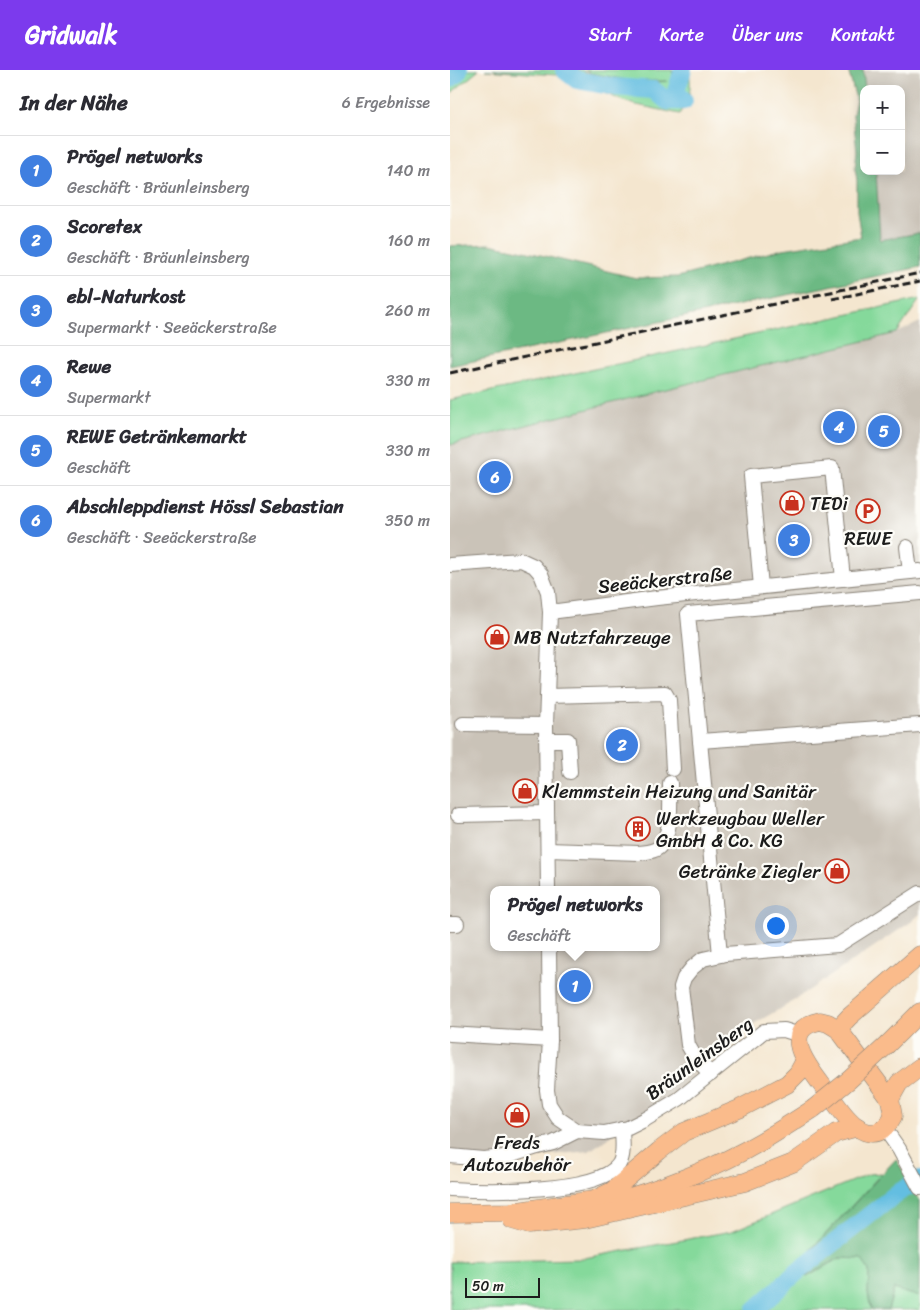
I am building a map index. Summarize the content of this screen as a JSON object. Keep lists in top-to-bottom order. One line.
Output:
{"streets":{"street":["Seeäckerstraße","Bräunleinsberg"]},"places":{"shop":["TEDi","MB Nutzfahrzeuge","Klemmstein Heizung und Sanitär","Getränke Ziegler","Freds Autozubehör"],"parking":["REWE"],"building":["Werkzeugbau Weller GmbH & Co. KG"]},"scale_bar":"50 m","page":{"header":"Gridwalk","nav":["Start","Karte","Über uns","Kontakt"],"heading":["In der Nähe","6 Ergebnisse"],"map_buttons":["+","−"],"list":[{"mark":"1","name":"Prögel networks","note":"Geschäft · Bräunleinsberg","value":"140 m"},{"mark":"2","name":"Scoretex","note":"Geschäft · Bräunleinsberg","value":"160 m"},{"mark":"3","name":"ebl-Naturkost","note":"Supermarkt · Seeäckerstraße","value":"260 m"},{"mark":"4","name":"Rewe","note":"Supermarkt","value":"330 m"},{"mark":"5","name":"REWE Getränkemarkt","note":"Geschäft","value":"330 m"},{"mark":"6","name":"Abschleppdienst Hössl Sebastian","note":"Geschäft · Seeäckerstraße","value":"350 m"}],"pins":["4","5","6","3","2","1"],"popup":["Prögel networks","Geschäft"],"scale":"50 m"}}
